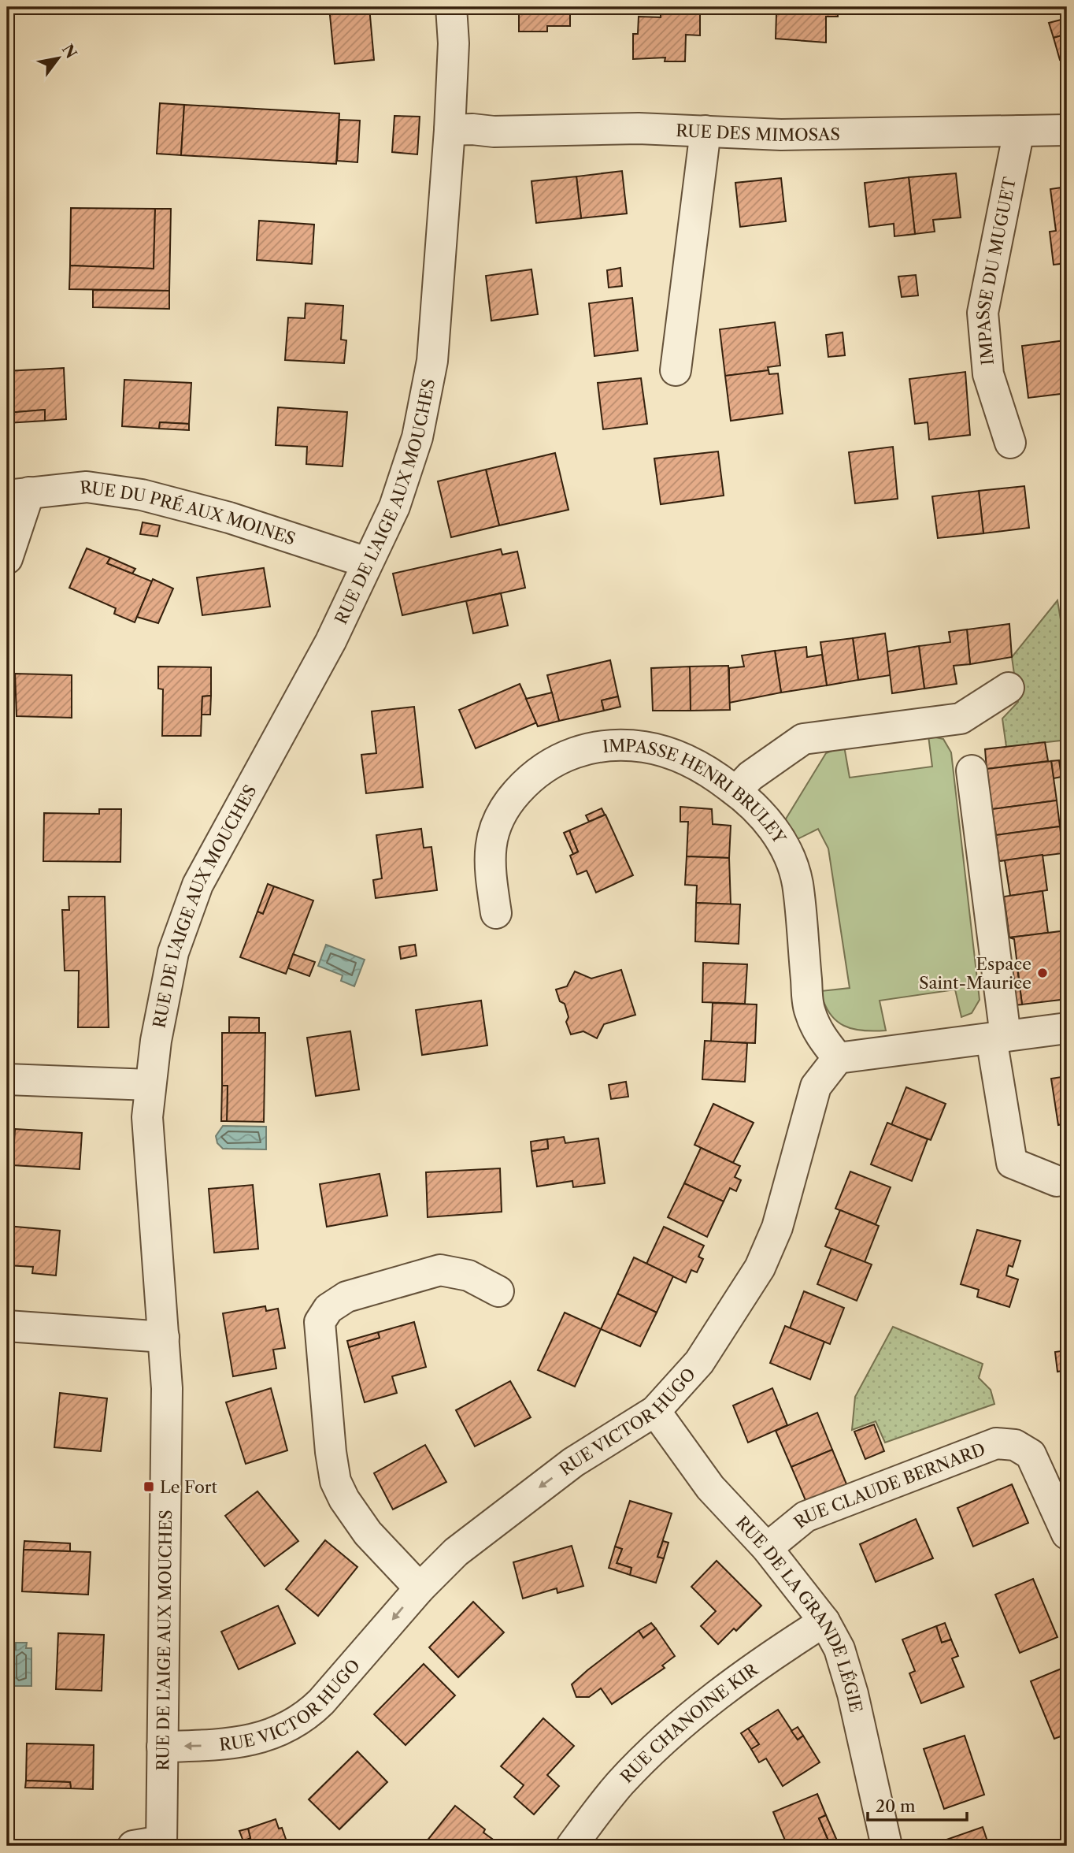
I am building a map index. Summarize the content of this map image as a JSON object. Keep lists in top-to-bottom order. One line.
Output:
{"streets":{"street":["RUE DES MIMOSAS","IMPASSE DU MUGUET","RUE DE L'AIGE AUX MOUCHES","RUE DU PRÉ AUX MOINES","IMPASSE HENRI BRULEY","RUE VICTOR HUGO","RUE CLAUDE BERNARD","RUE DE LA GRANDE LÉGIE","RUE CHANOINE KIR"]},"crossings":[["RUE DES MIMOSAS","IMPASSE DU MUGUET"],["RUE DES MIMOSAS","RUE DE L'AIGE AUX MOUCHES"],["RUE DE L'AIGE AUX MOUCHES","RUE DU PRÉ AUX MOINES"],["RUE DE L'AIGE AUX MOUCHES","RUE VICTOR HUGO"],["IMPASSE HENRI BRULEY","RUE VICTOR HUGO"],["RUE VICTOR HUGO","RUE DE LA GRANDE LÉGIE"],["RUE CLAUDE BERNARD","RUE DE LA GRANDE LÉGIE"],["RUE DE LA GRANDE LÉGIE","RUE CHANOINE KIR"]],"one_way":["RUE VICTOR HUGO"],"places":{"other":["Espace Saint-Maurice"],"transit":["Le Fort"]},"scale_bar":"20 m","north":"top right"}
